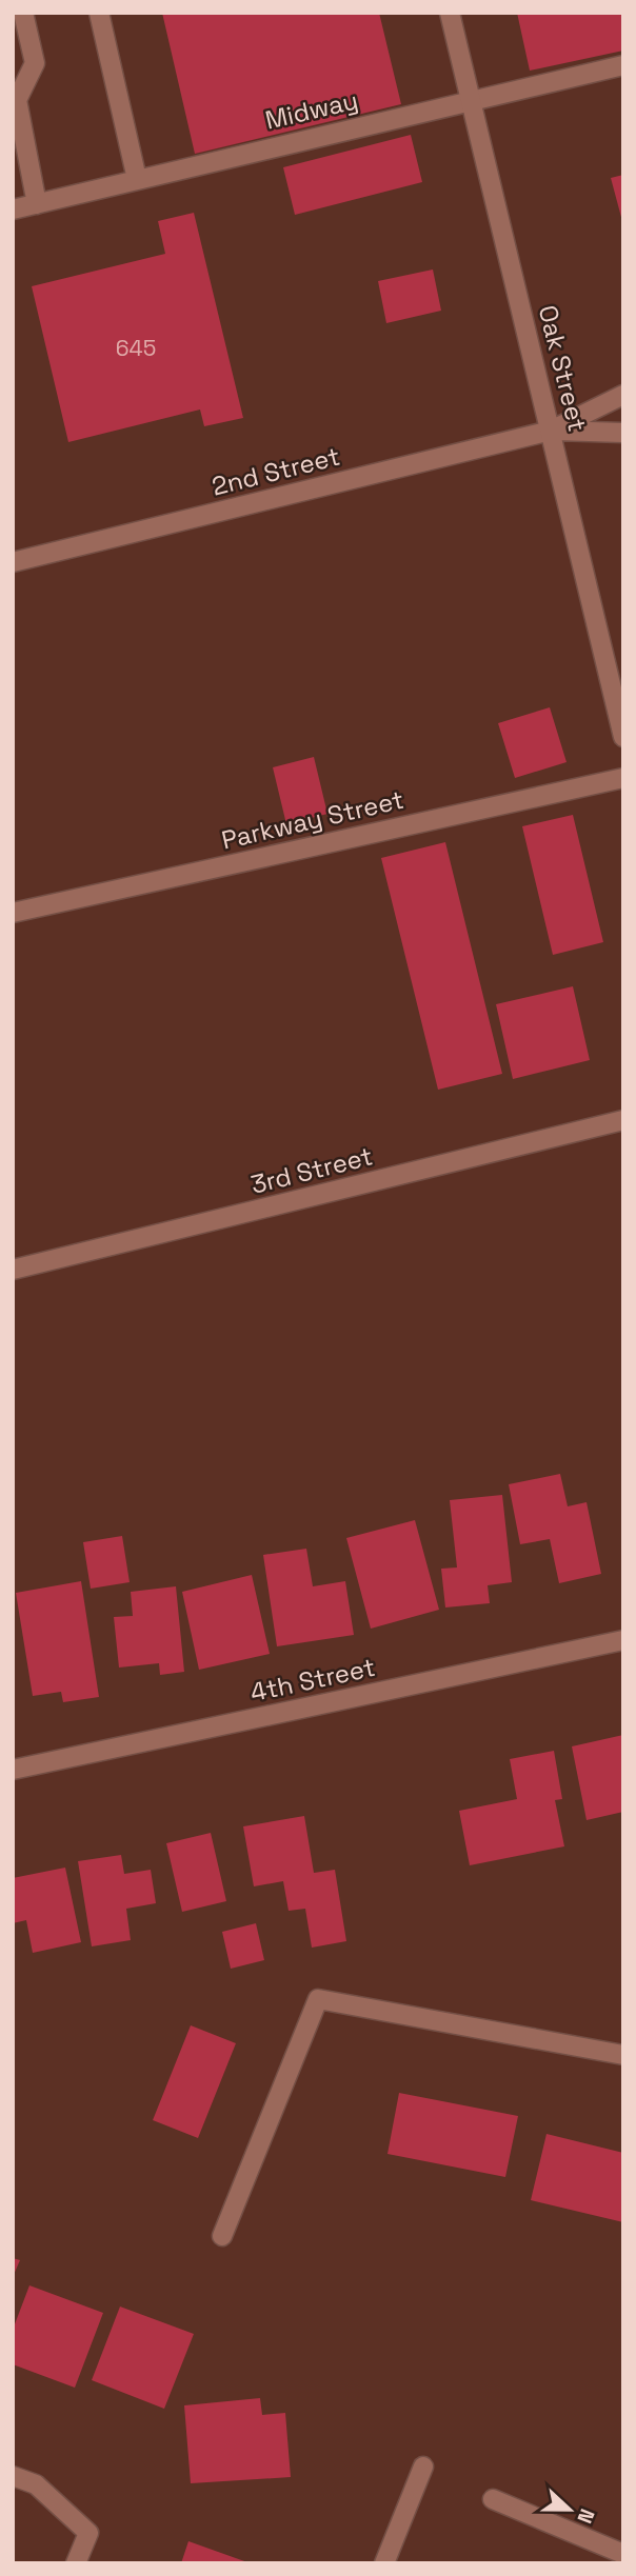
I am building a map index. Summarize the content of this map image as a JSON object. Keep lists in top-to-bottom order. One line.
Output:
{"streets":{"street":["Midway","Oak Street","2nd Street","Parkway Street","3rd Street","4th Street"]},"crossings":[["Midway","Oak Street"],["Oak Street","2nd Street"]],"house_numbers":["645"],"north":"right"}
